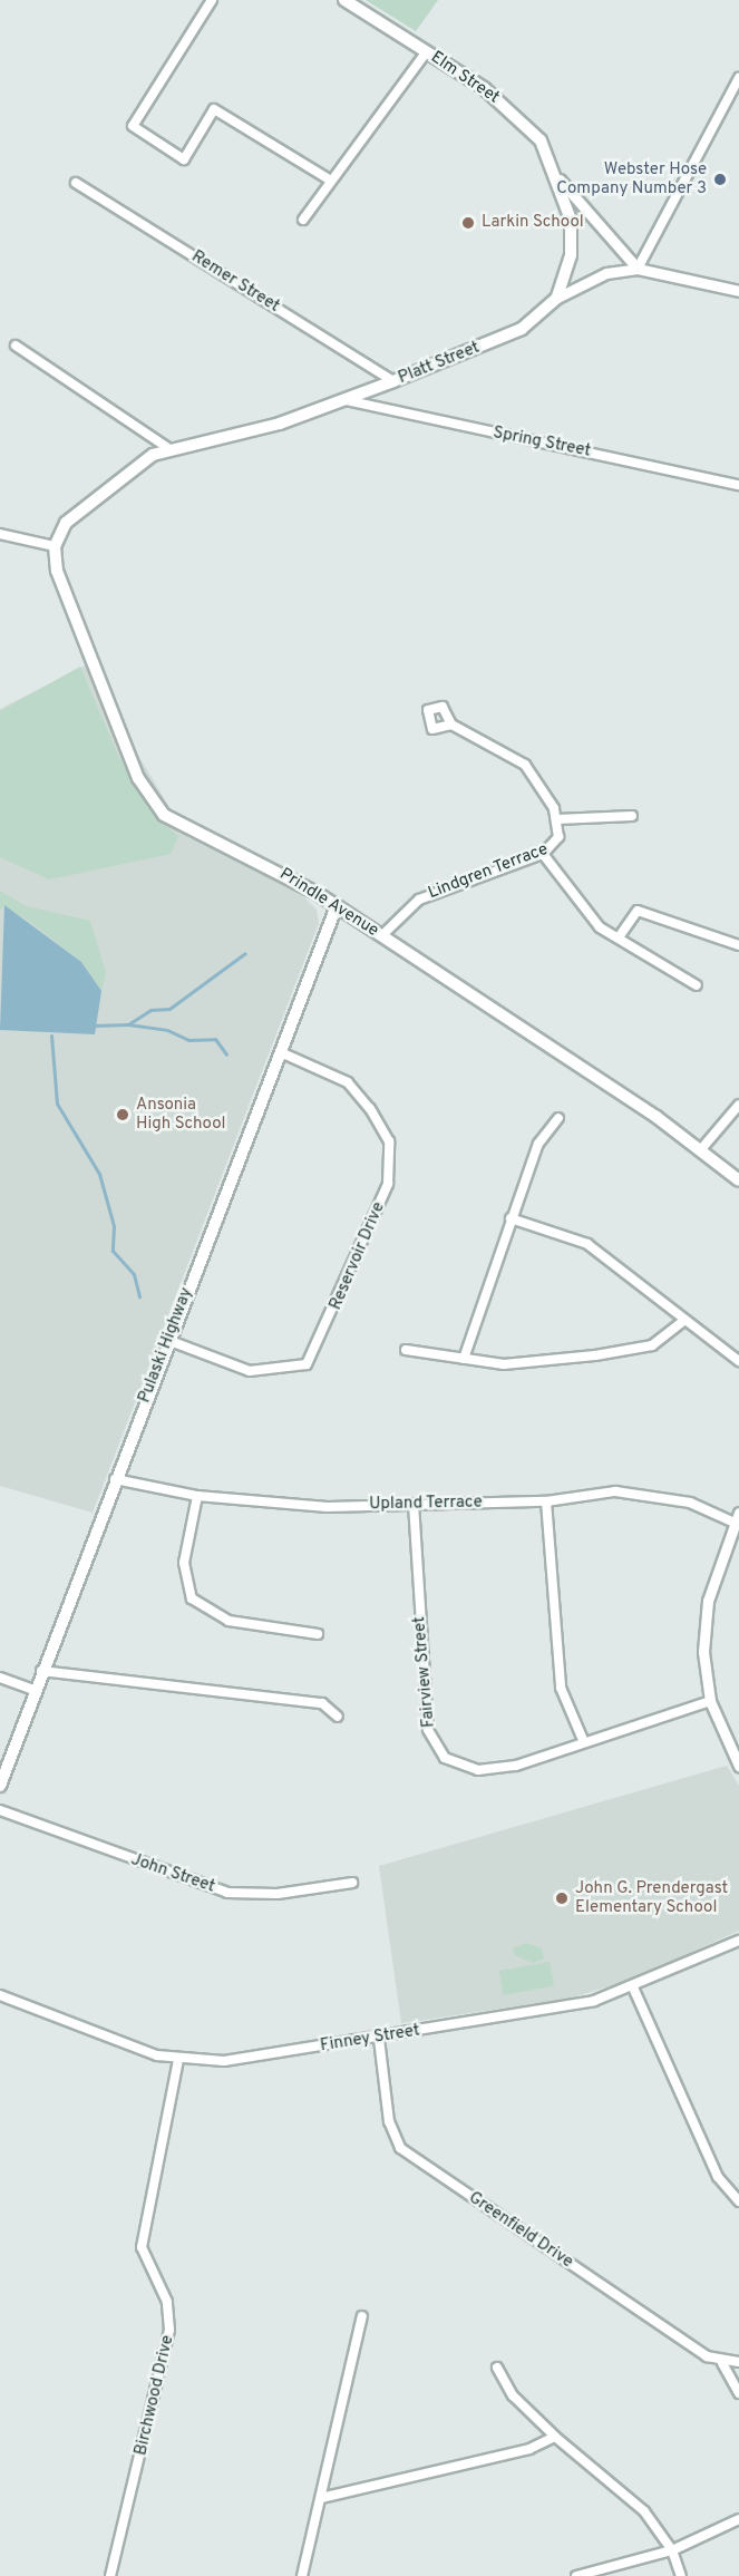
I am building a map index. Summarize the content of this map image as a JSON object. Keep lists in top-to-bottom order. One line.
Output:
{"streets":{"main road":["Elm Street","Platt Street","Prindle Avenue","Pulaski Highway"],"street":["Remer Street","Spring Street","Lindgren Terrace","Reservoir Drive","Upland Terrace","Fairview Street","John Street","Finney Street","Greenfield Drive","Birchwood Drive"]},"crossings":[["Elm Street","Platt Street"],["Remer Street","Platt Street"],["Platt Street","Spring Street"],["Platt Street","Prindle Avenue"],["Lindgren Terrace","Prindle Avenue"],["Prindle Avenue","Pulaski Highway"],["Reservoir Drive","Pulaski Highway"],["Pulaski Highway","Upland Terrace"],["Upland Terrace","Fairview Street"],["Finney Street","Greenfield Drive"],["Finney Street","Birchwood Drive"]],"places":["Webster Hose Company Number 3","Larkin School","Ansonia High School","John G. Prendergast Elementary School"]}
